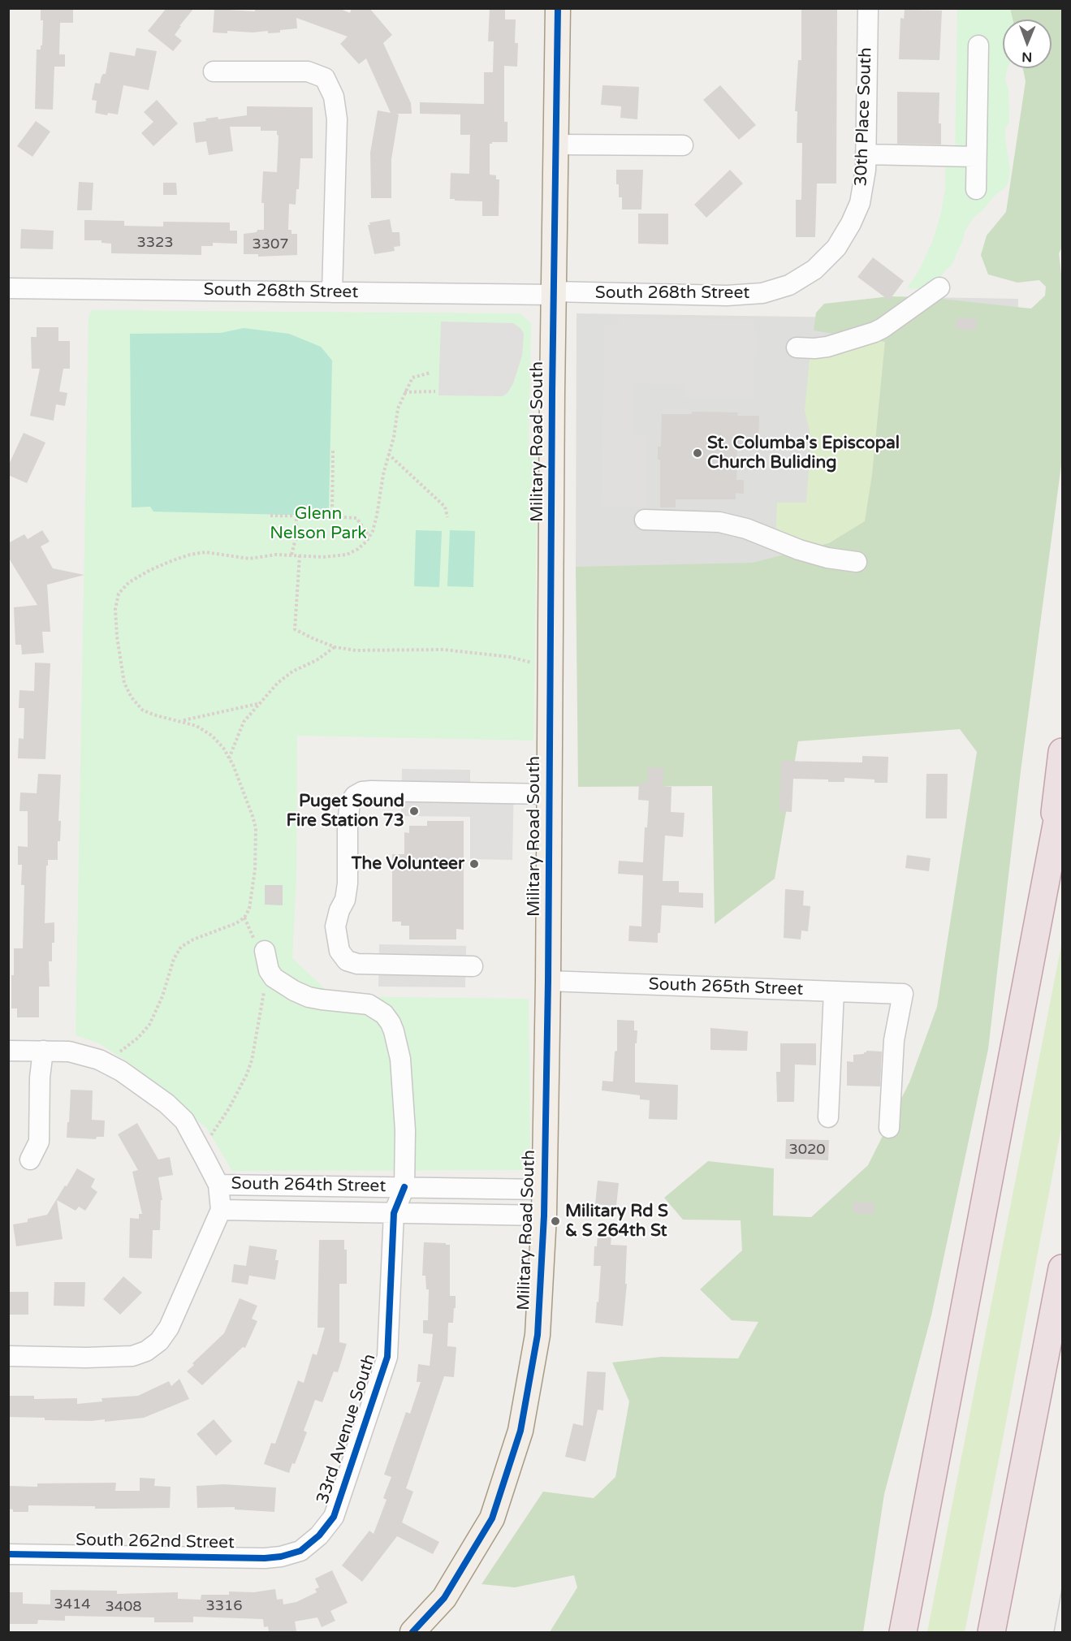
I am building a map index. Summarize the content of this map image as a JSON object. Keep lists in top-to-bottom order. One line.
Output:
{"streets":{"main road":["Military Road South"],"street":["30th Place South","South 268th Street","South 265th Street","South 264th Street","33rd Avenue South","South 262nd Street"]},"crossings":[["30th Place South","South 268th Street"],["South 268th Street","Military Road South"],["Military Road South","South 265th Street"],["Military Road South","South 264th Street"],["South 264th Street","33rd Avenue South"],["33rd Avenue South","South 262nd Street"]],"parks":["Glenn Nelson Park"],"places":["St. Columba's Episcopal Church Buliding","Puget Sound Fire Station 73","The Volunteer","Military Rd S & S 264th St"],"house_numbers":["3323","3307","3020","3414","3316","3408"],"north":"bottom"}
